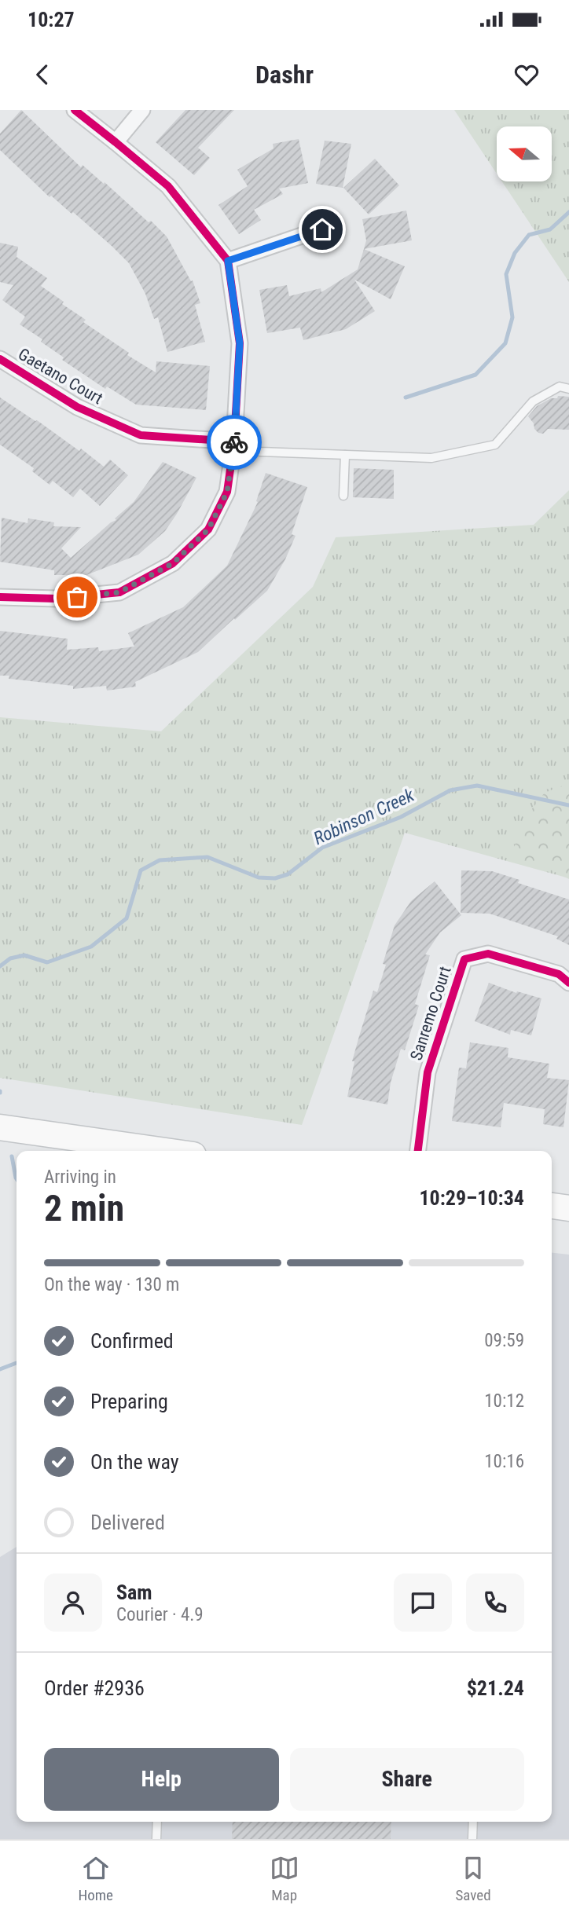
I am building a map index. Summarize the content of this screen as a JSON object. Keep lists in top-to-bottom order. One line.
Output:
{"streets":{"street":["Gaetano Court","Sanremo Court"]},"water":["Robinson Creek"],"north":"left","page":{"status":"10:27","header":"Dashr","heading":["2 min","Arriving in","10:29–10:34"],"panel":["Sam","Courier · 4.9","Order #2936","$21.24"],"bar":"On the way · 130 m","list":[["Confirmed","09:59"],["Preparing","10:12"],["On the way","10:16"],"Delivered"],"buttons":["Help","Share"],"tabs":["Home","Map","Saved"]}}
